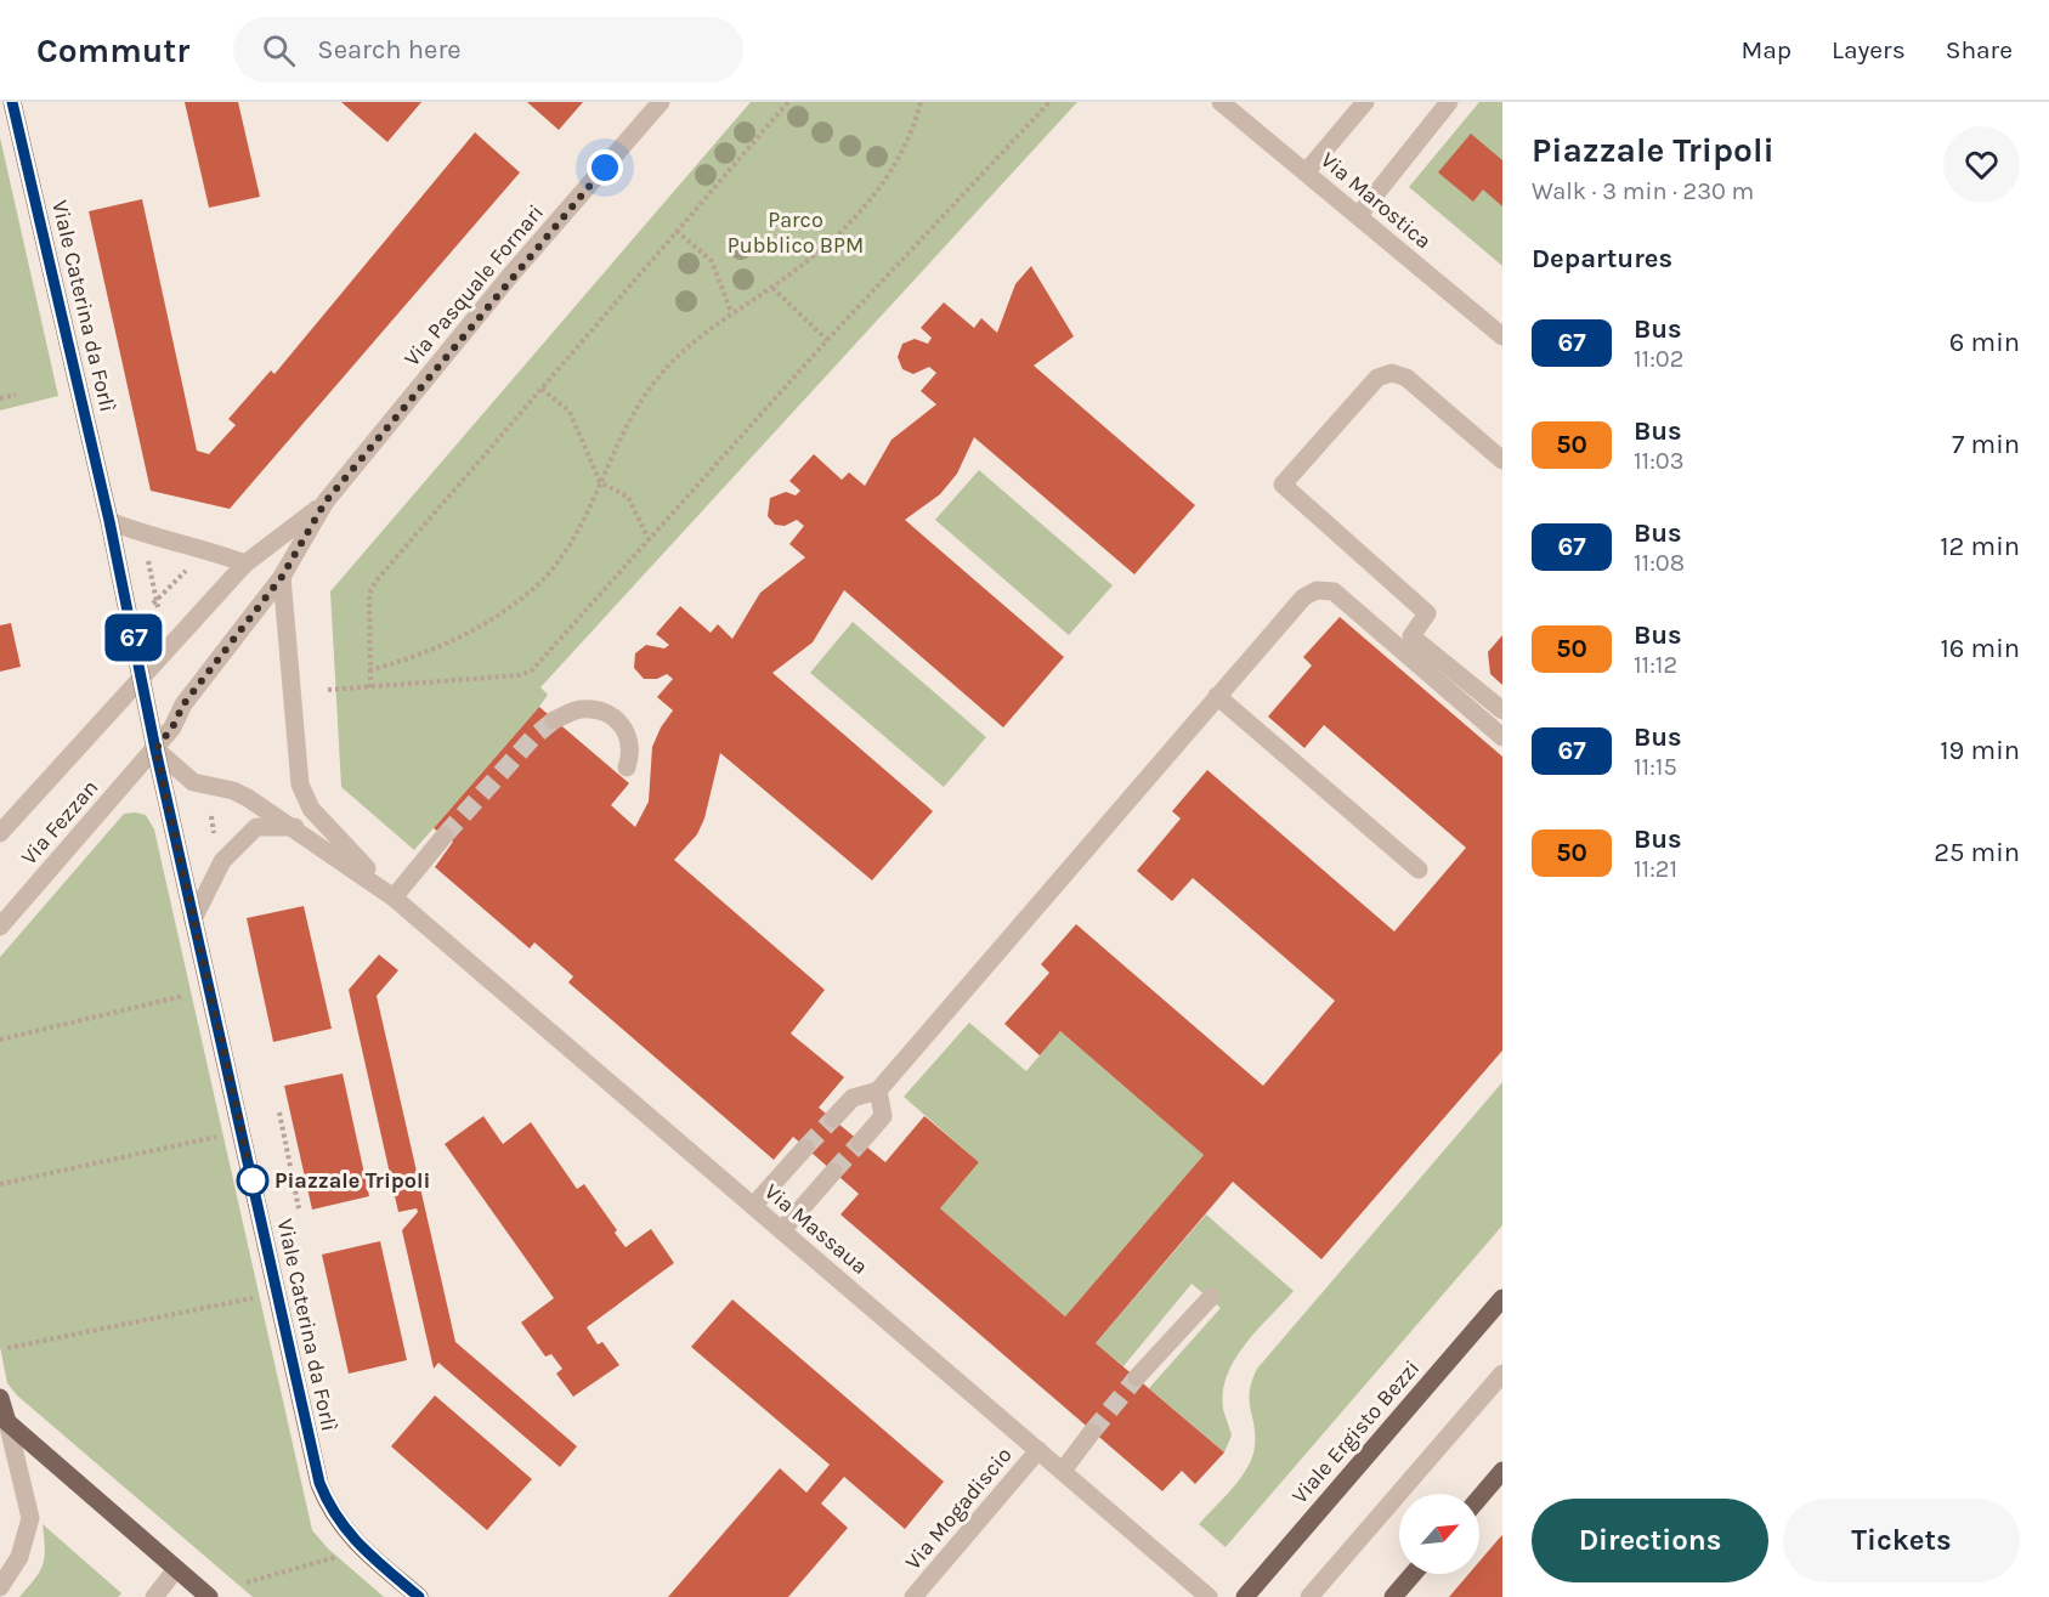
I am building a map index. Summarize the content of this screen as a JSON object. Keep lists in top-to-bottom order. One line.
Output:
{"streets":{"main road":["Viale Caterina da Forlì","Viale Ergisto Bezzi"],"street":["Via Marostica","Via Pasquale Fornari","Via Fezzan","Via Massaua","Via Mogadiscio"]},"crossings":[["Viale Caterina da Forlì","Via Fezzan"],["Via Massaua","Via Mogadiscio"]],"parks":["Parco Pubblico BPM"],"places":["Piazzale Tripoli"],"lines":["bus line 67"],"north":"top right","page":{"header":"Commutr","search":"Search here","nav":["Map","Layers","Share"],"on_map":"67","heading":[["Piazzale Tripoli","Walk · 3 min · 230 m"],"Departures"],"list":[{"mark":"67","name":"Bus","note":"11:02","value":"6 min"},{"mark":"50","name":"Bus","note":"11:03","value":"7 min"},{"mark":"67","name":"Bus","note":"11:08","value":"12 min"},{"mark":"50","name":"Bus","note":"11:12","value":"16 min"},{"mark":"67","name":"Bus","note":"11:15","value":"19 min"},{"mark":"50","name":"Bus","note":"11:21","value":"25 min"}],"buttons":["Directions","Tickets"]}}
